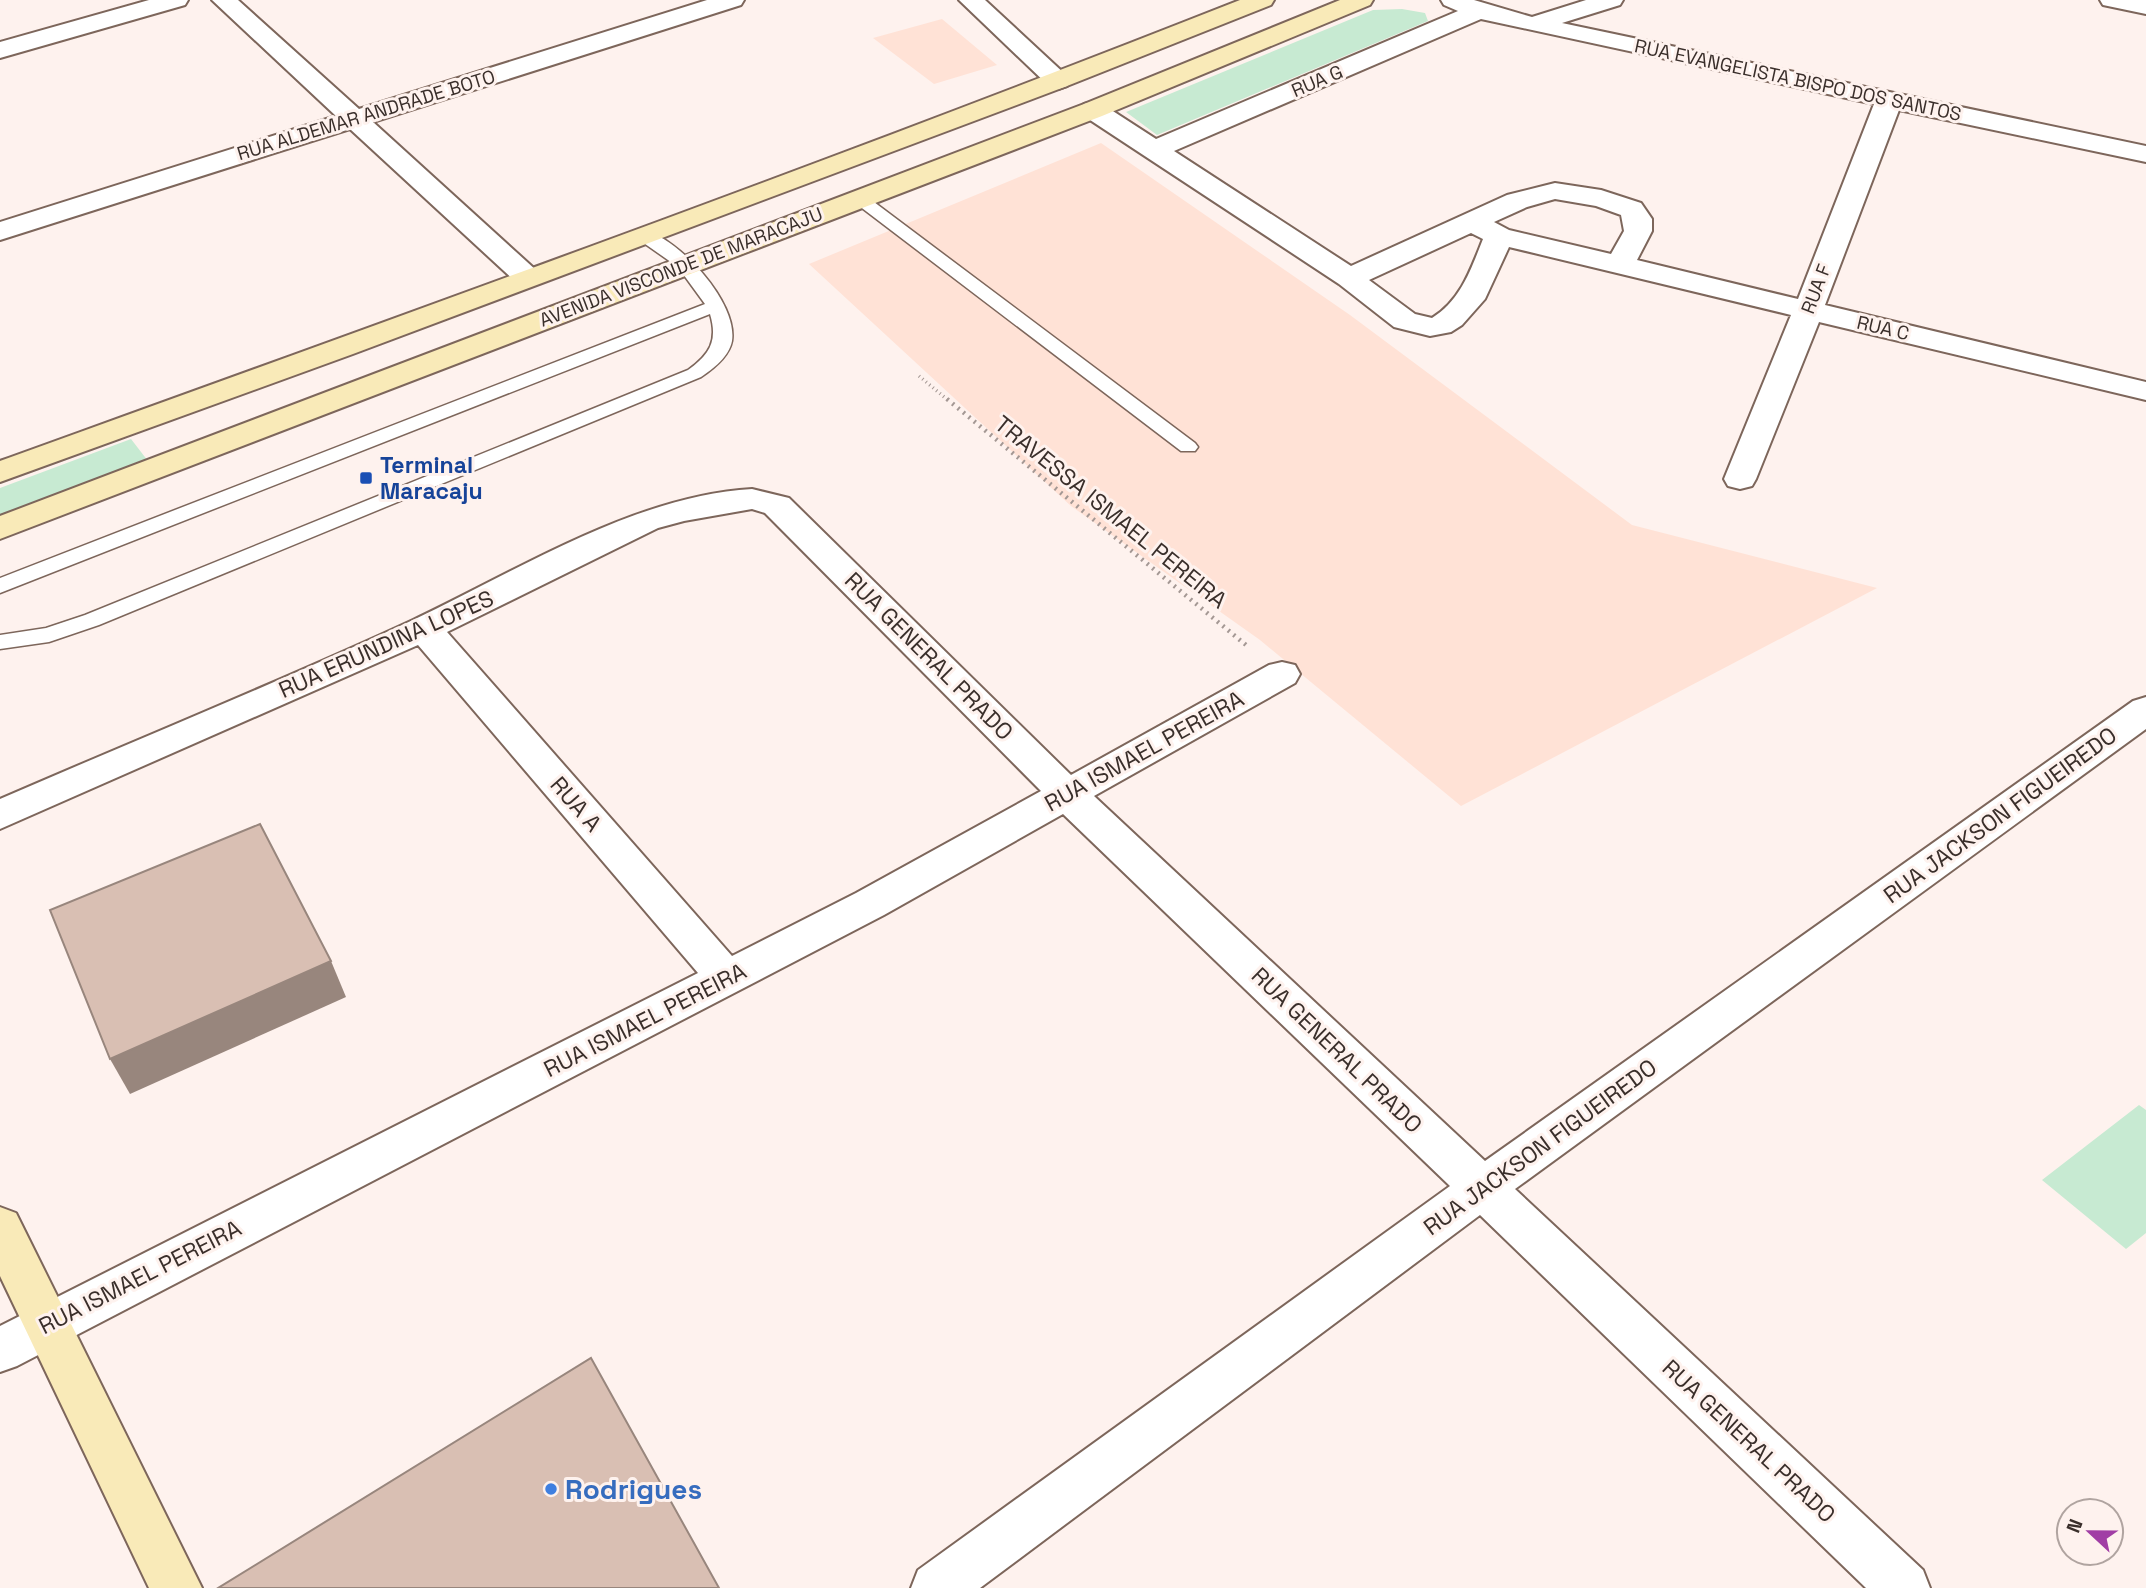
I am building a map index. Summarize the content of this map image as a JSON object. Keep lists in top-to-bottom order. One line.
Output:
{"streets":{"main road":["AVENIDA VISCONDE DE MARACAJU"],"street":["RUA EVANGELISTA BISPO DOS SANTOS","RUA G","RUA ALDEMAR ANDRADE BOTO","RUA F","RUA C","RUA ERUNDINA LOPES","RUA GENERAL PRADO","RUA ISMAEL PEREIRA","RUA A","RUA JACKSON FIGUEIREDO"],"path":["TRAVESSA ISMAEL PEREIRA"]},"crossings":[["RUA EVANGELISTA BISPO DOS SANTOS","RUA G"],["RUA EVANGELISTA BISPO DOS SANTOS","RUA F"],["RUA F","RUA C"],["TRAVESSA ISMAEL PEREIRA","RUA ISMAEL PEREIRA"],["RUA ERUNDINA LOPES","RUA GENERAL PRADO"],["RUA ERUNDINA LOPES","RUA A"],["RUA GENERAL PRADO","RUA ISMAEL PEREIRA"],["RUA GENERAL PRADO","RUA JACKSON FIGUEIREDO"],["RUA ISMAEL PEREIRA","RUA A"]],"places":{"transit":["Terminal Maracaju"],"other":["Rodrigues"]},"north":"left"}
